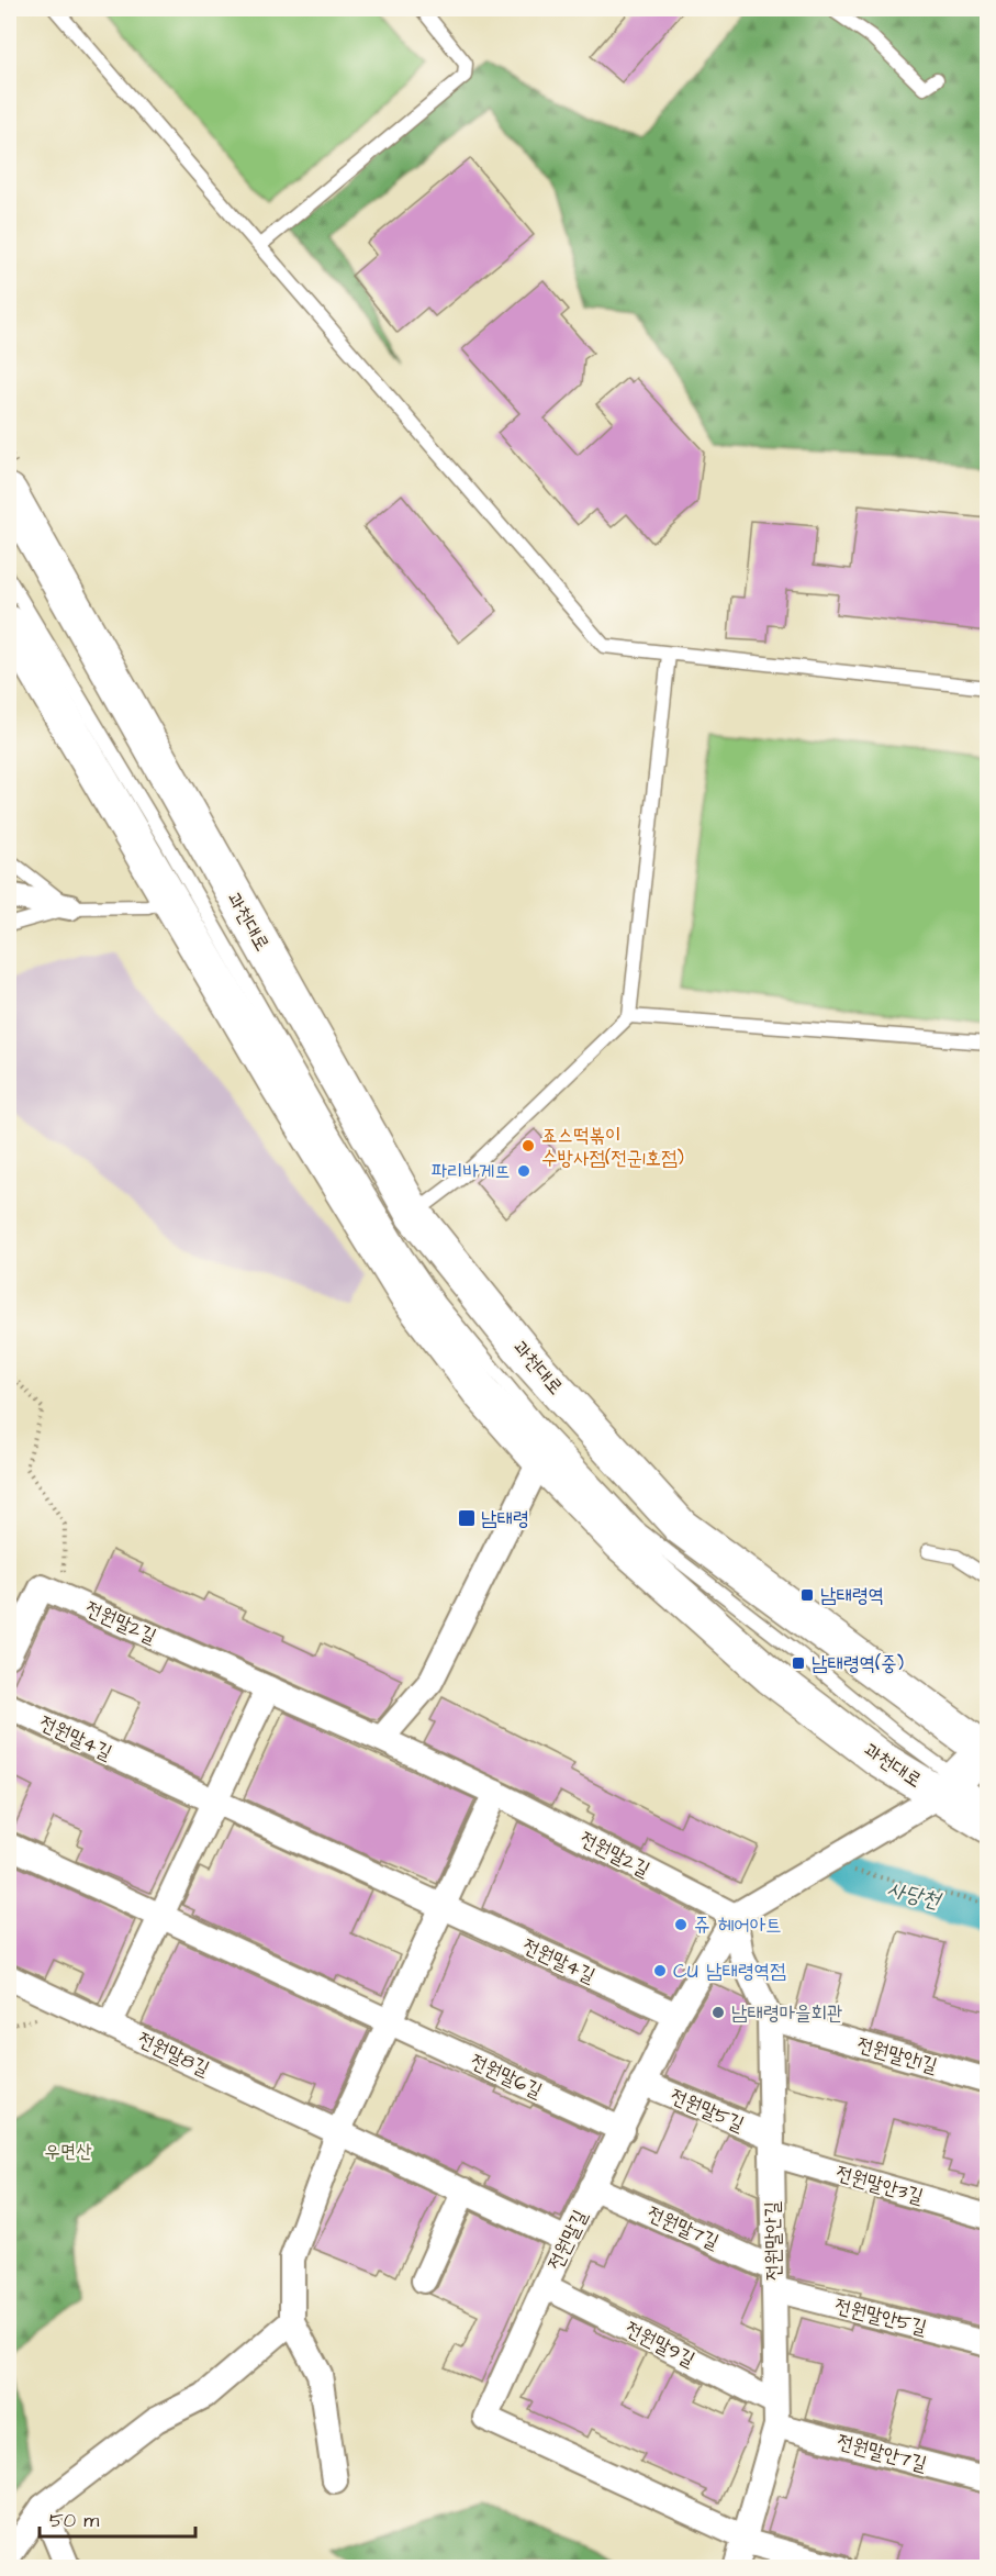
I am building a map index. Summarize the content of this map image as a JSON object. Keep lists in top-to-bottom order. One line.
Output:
{"streets":{"main road":["과천대로"],"street":["전원말2길","전원말4길","전원말8길","전원말안1길","전원말6길","전원말5길","전원말안3길","전원말7길","전원말길","전원말안길","전원말안5길","전원말9길","전원말안7길"]},"crossings":[["전원말2길","전원말길"],["전원말2길","전원말안길"],["전원말4길","전원말길"],["전원말8길","전원말길"],["전원말안1길","전원말안길"],["전원말6길","전원말길"],["전원말5길","전원말안3길"],["전원말5길","전원말길"],["전원말5길","전원말안길"],["전원말안3길","전원말안길"],["전원말7길","전원말길"],["전원말7길","전원말안길"],["전원말7길","전원말안5길"],["전원말길","전원말안길"],["전원말길","전원말9길"],["전원말안길","전원말안5길"],["전원말안길","전원말9길"],["전원말안길","전원말안7길"],["전원말9길","전원말안7길"]],"water":["사당천"],"parks":["우면산"],"places":{"other":["죠스떡볶이 수방사점(전군1호점)","파리바게뜨","쥬 헤어아트","CU 남태령역점","남태령마을회관"],"transit":["남태령","남태령역","남태령역(중)"]},"scale_bar":"50 m"}
